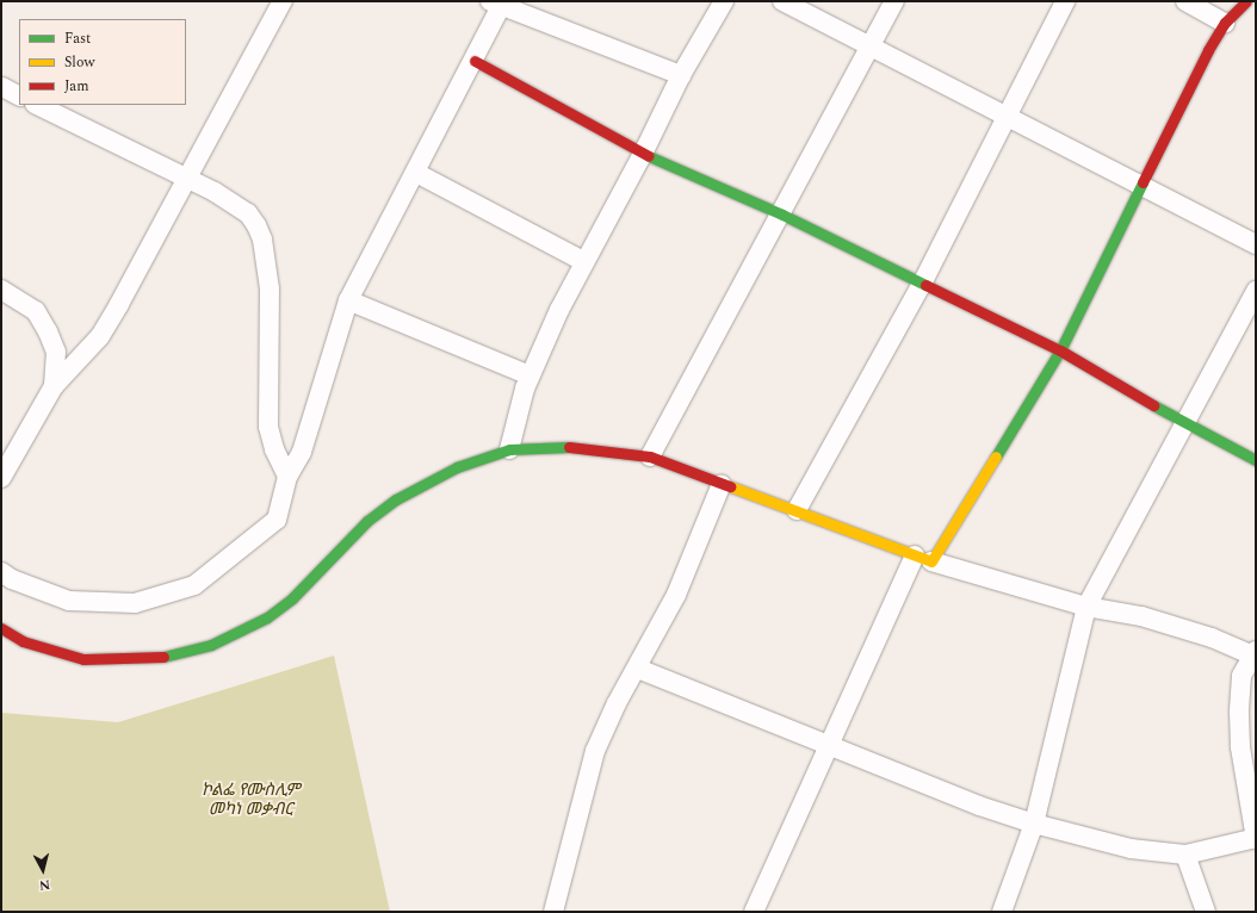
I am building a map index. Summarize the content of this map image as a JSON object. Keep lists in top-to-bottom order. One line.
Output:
{"parks":["ኮልፌ የሙስሊም መካነ መቃብር"],"legend":["Fast","Slow","Jam"],"north":"bottom"}
